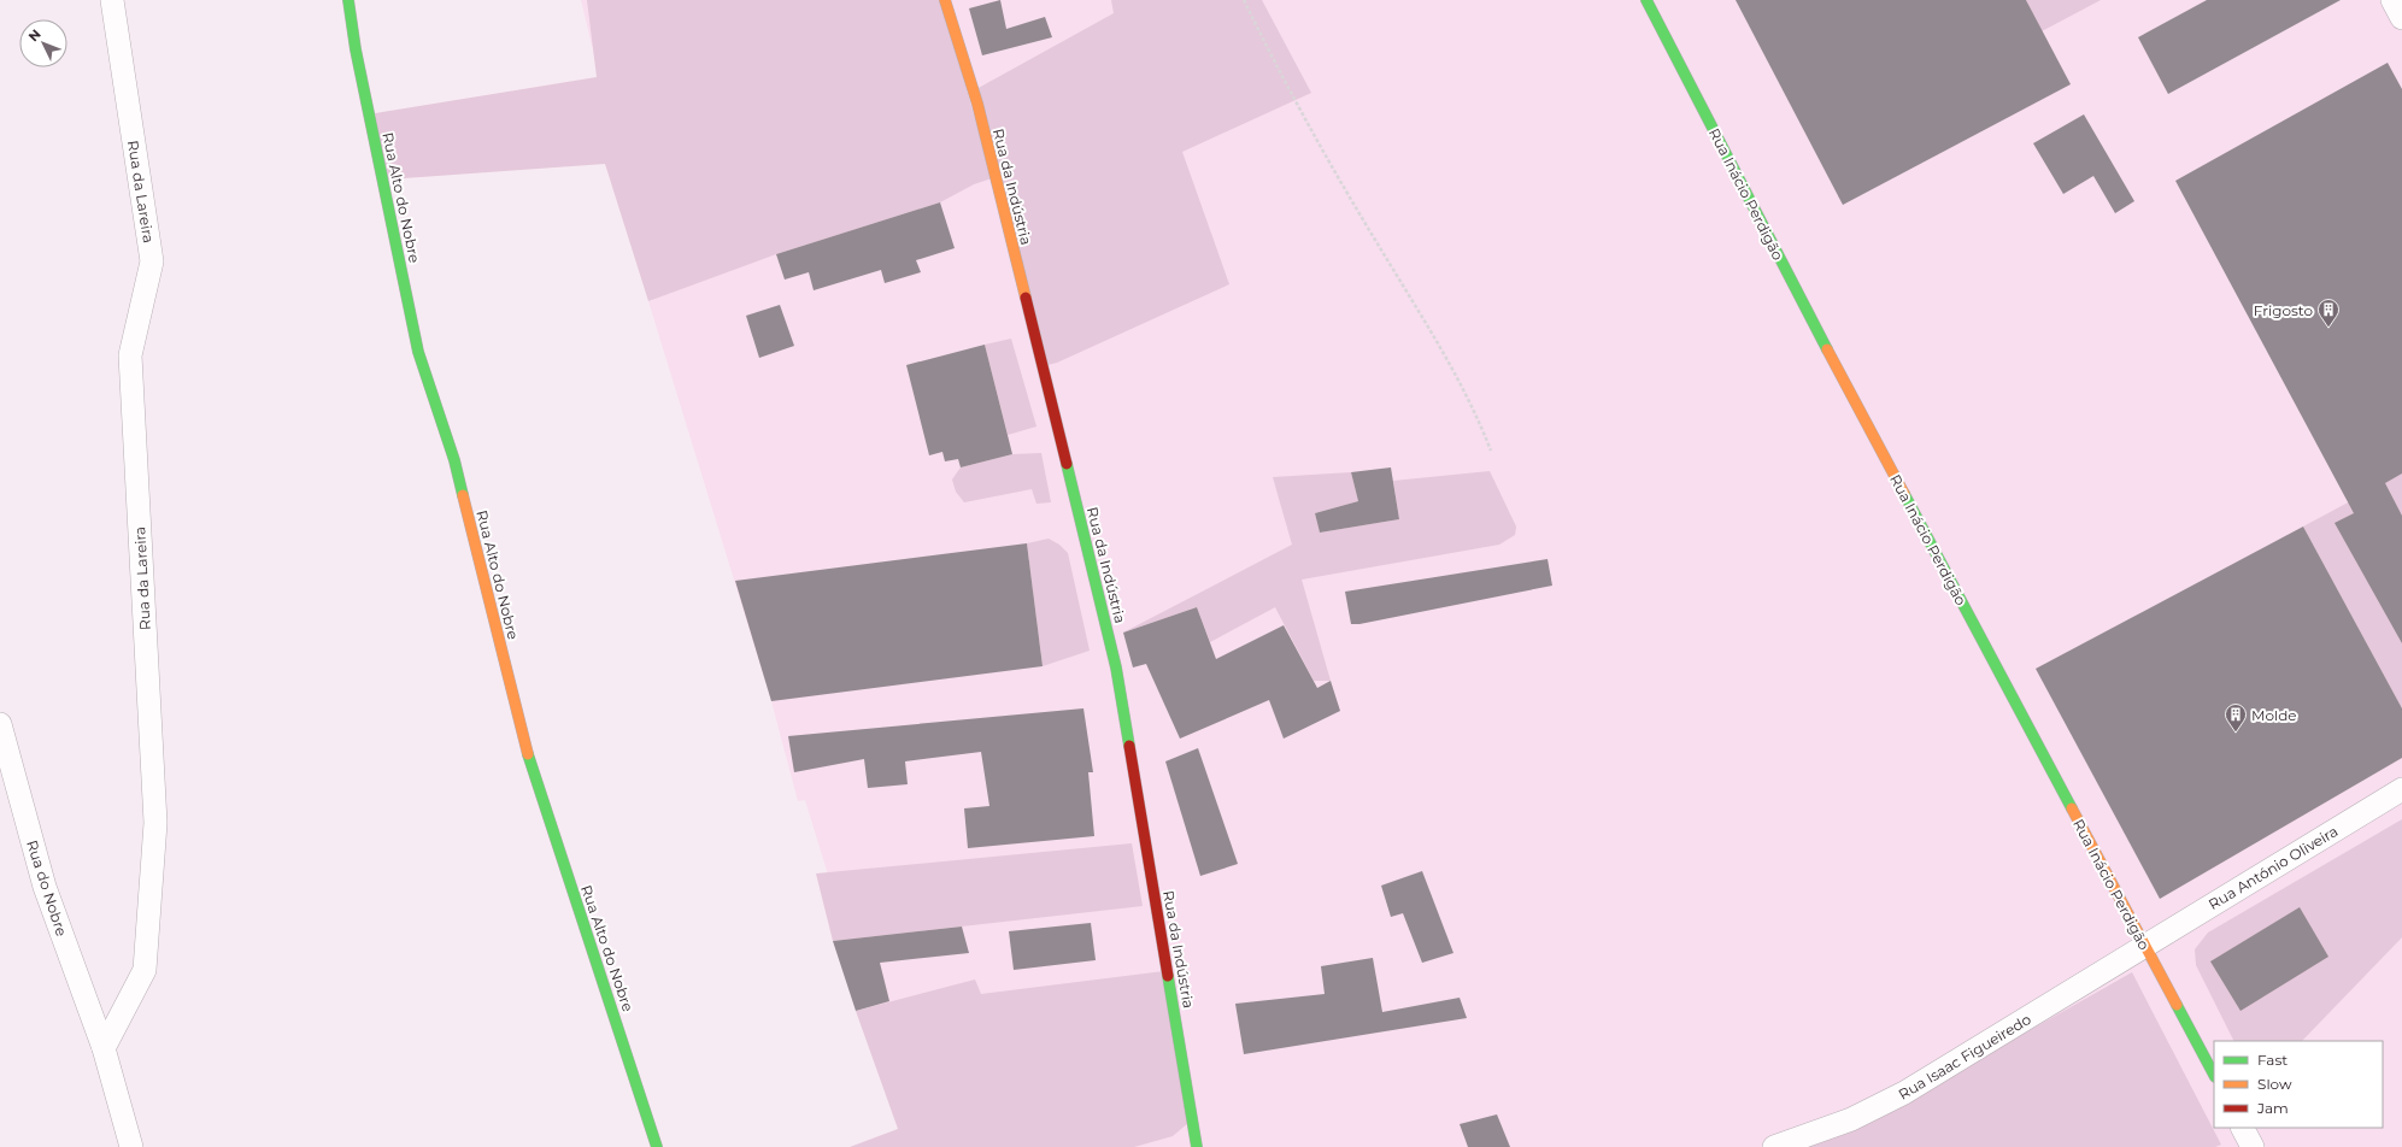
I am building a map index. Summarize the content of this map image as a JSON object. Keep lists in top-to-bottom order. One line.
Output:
{"streets":{"street":["Rua da Indústria","Rua da Lareira","Rua Inácio Perdigão","Rua Alto do Nobre","Rua António Oliveira","Rua do Nobre","Rua Isaac Figueiredo"]},"crossings":[["Rua da Lareira","Rua do Nobre"],["Rua Inácio Perdigão","Rua António Oliveira"],["Rua Inácio Perdigão","Rua Isaac Figueiredo"],["Rua António Oliveira","Rua Isaac Figueiredo"]],"places":{"building":["Frigosto","Molde"]},"legend":["Fast","Slow","Jam"],"north":"top left"}
